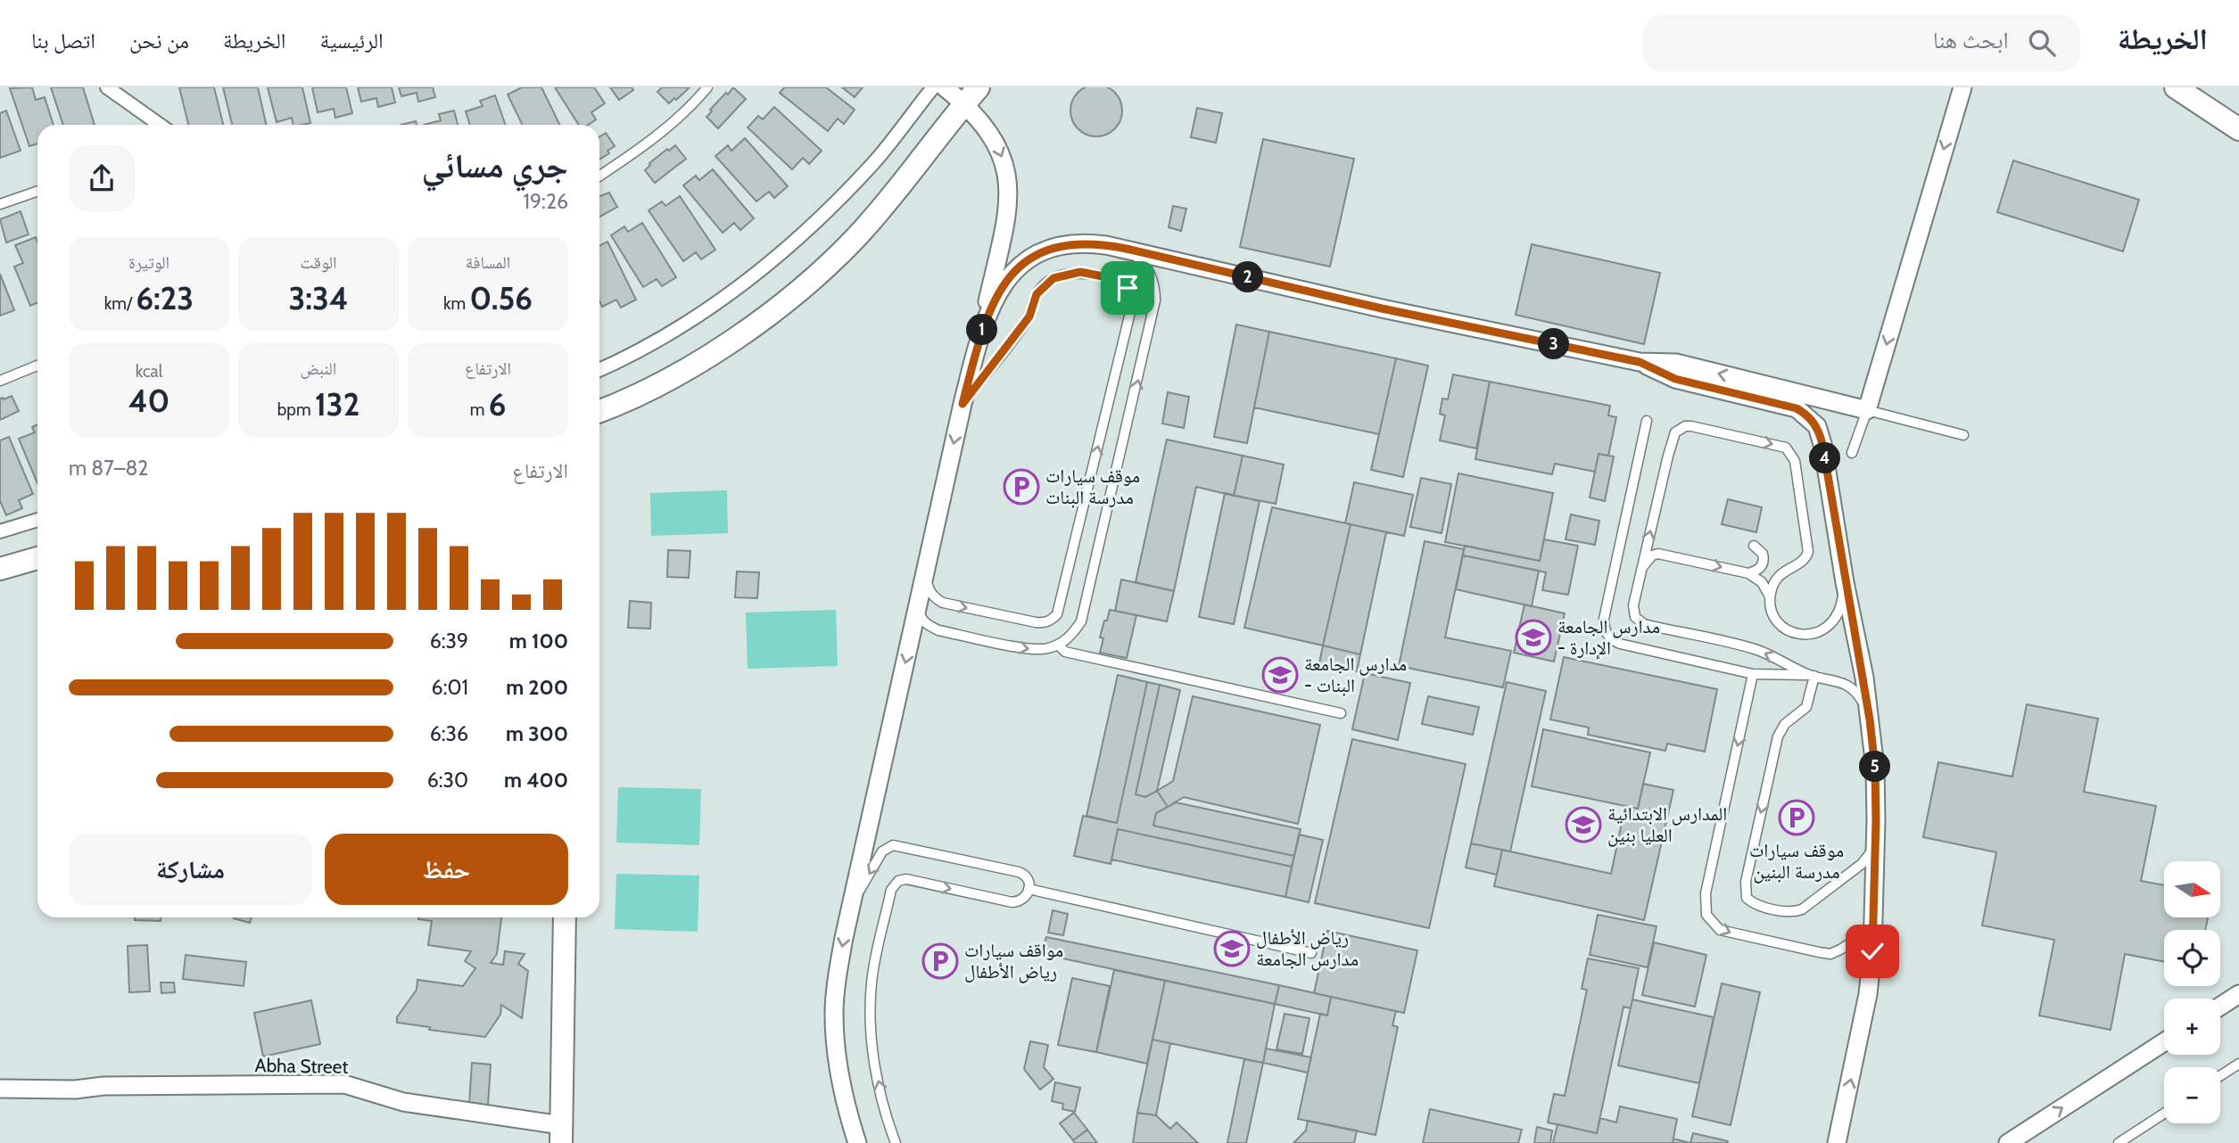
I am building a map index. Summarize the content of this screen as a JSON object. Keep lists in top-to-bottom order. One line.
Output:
{"streets":{"street":["Abha Street"]},"places":{"parking":["موقف سيارات مدرسة البنات","موقف سيارات مدرسة البنين","مواقف سيارات رياض الأطفال"],"school or university":["مدارس الجامعة - الإدارة","مدارس الجامعة - البنات","المدارس الابتدائية العليا بنين","رياض الأطفال مدارس الجامعة"]},"north":"right","page":{"header":"الخريطة","search":"ابحث هنا","nav":["الرئيسية","الخريطة","من نحن","اتصل بنا"],"heading":["جري مسائي","19:26"],"stats":[["المسافة","0.56 km"],["الوقت","3:34"],["الوتيرة","6:23 /km"],["الارتفاع","6 m"],["النبض","132 bpm"],["kcal","40"]],"pins":["2","1","3","4","5"],"chart":["الارتفاع","82–87 m"],"list":[{"name":"100 m","note":"6:39"},{"name":"200 m","note":"6:01"},{"name":"300 m","note":"6:36"},{"name":"400 m","note":"6:30"}],"buttons":["حفظ","مشاركة"],"map_buttons":["+","−"]}}
